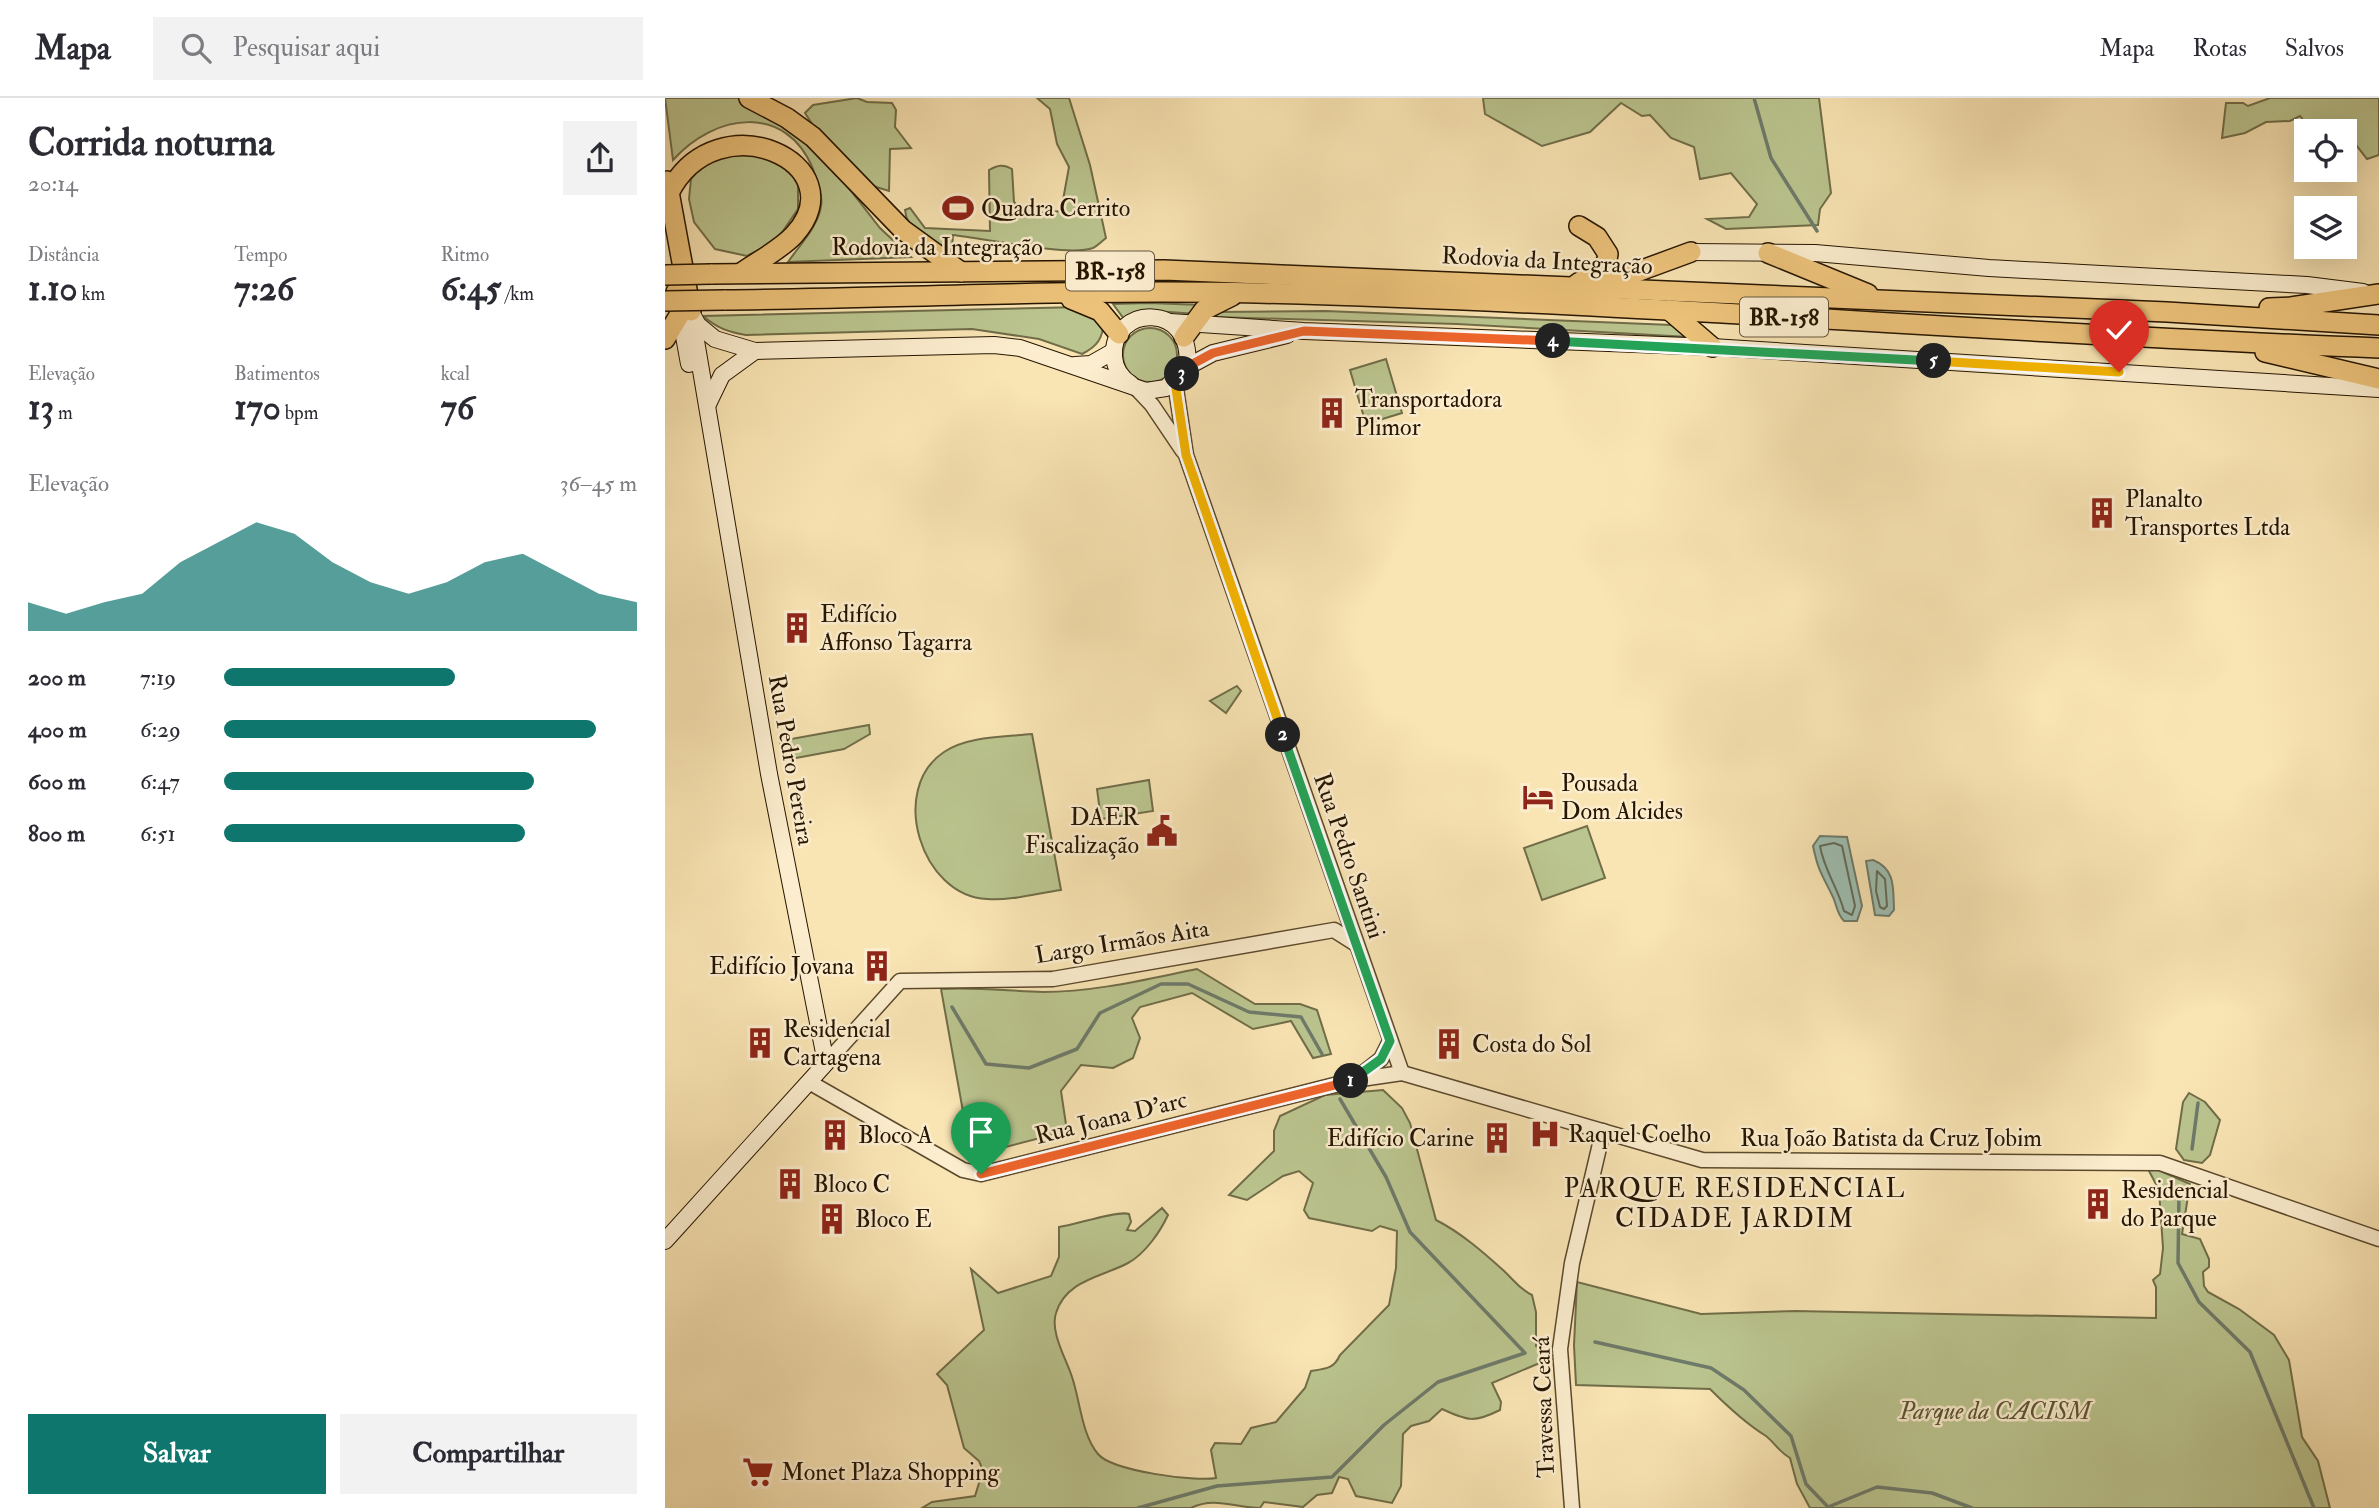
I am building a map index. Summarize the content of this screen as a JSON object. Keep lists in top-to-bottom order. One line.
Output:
{"streets":{"highway":["Rodovia da Integração","BR-158"],"main road":["Rua Pedro Pereira"],"street":["Rua Pedro Santini","Largo Irmãos Aita","Rua Joana D'arc","Rua João Batista da Cruz Jobim","Travessa Ceará"]},"crossings":[["Rodovia da Integração","BR-158"],["BR-158","Rua Pedro Santini"],["Rua Pedro Pereira","Largo Irmãos Aita"],["Rua Pedro Santini","Rua Joana D'arc"],["Rua Pedro Santini","Rua João Batista da Cruz Jobim"],["Rua Joana D'arc","Rua João Batista da Cruz Jobim"],["Rua João Batista da Cruz Jobim","Travessa Ceará"]],"districts":["PARQUE RESIDENCIAL CIDADE JARDIM"],"parks":["Parque da CACISM"],"places":{"sports":["Quadra Cerrito"],"building":["Transportadora Plimor","Planalto Transportes Ltda","Edifício Affonso Tagarra","Edifício Jovana","Residencial Cartagena","Costa do Sol","Bloco A","Edifício Carine","Bloco C","Residencial do Parque","Bloco E"],"hotel":["Pousada Dom Alcides"],"public building":["DAER Fiscalização"],"hospital":["Raquel Coelho"],"supermarket":["Monet Plaza Shopping"]},"page":{"header":"Mapa","search":"Pesquisar aqui","nav":["Mapa","Rotas","Salvos"],"heading":["Corrida noturna","20:14"],"stats":[["Distância","1.10 km"],["Tempo","7:26"],["Ritmo","6:45 /km"],["Elevação","13 m"],["Batimentos","170 bpm"],["kcal","76"]],"pins":["4","5","3","2","1"],"chart":["Elevação","36–45 m"],"list":[{"name":"200 m","note":"7:19"},{"name":"400 m","note":"6:29"},{"name":"600 m","note":"6:47"},{"name":"800 m","note":"6:51"}],"buttons":["Salvar","Compartilhar"]}}
